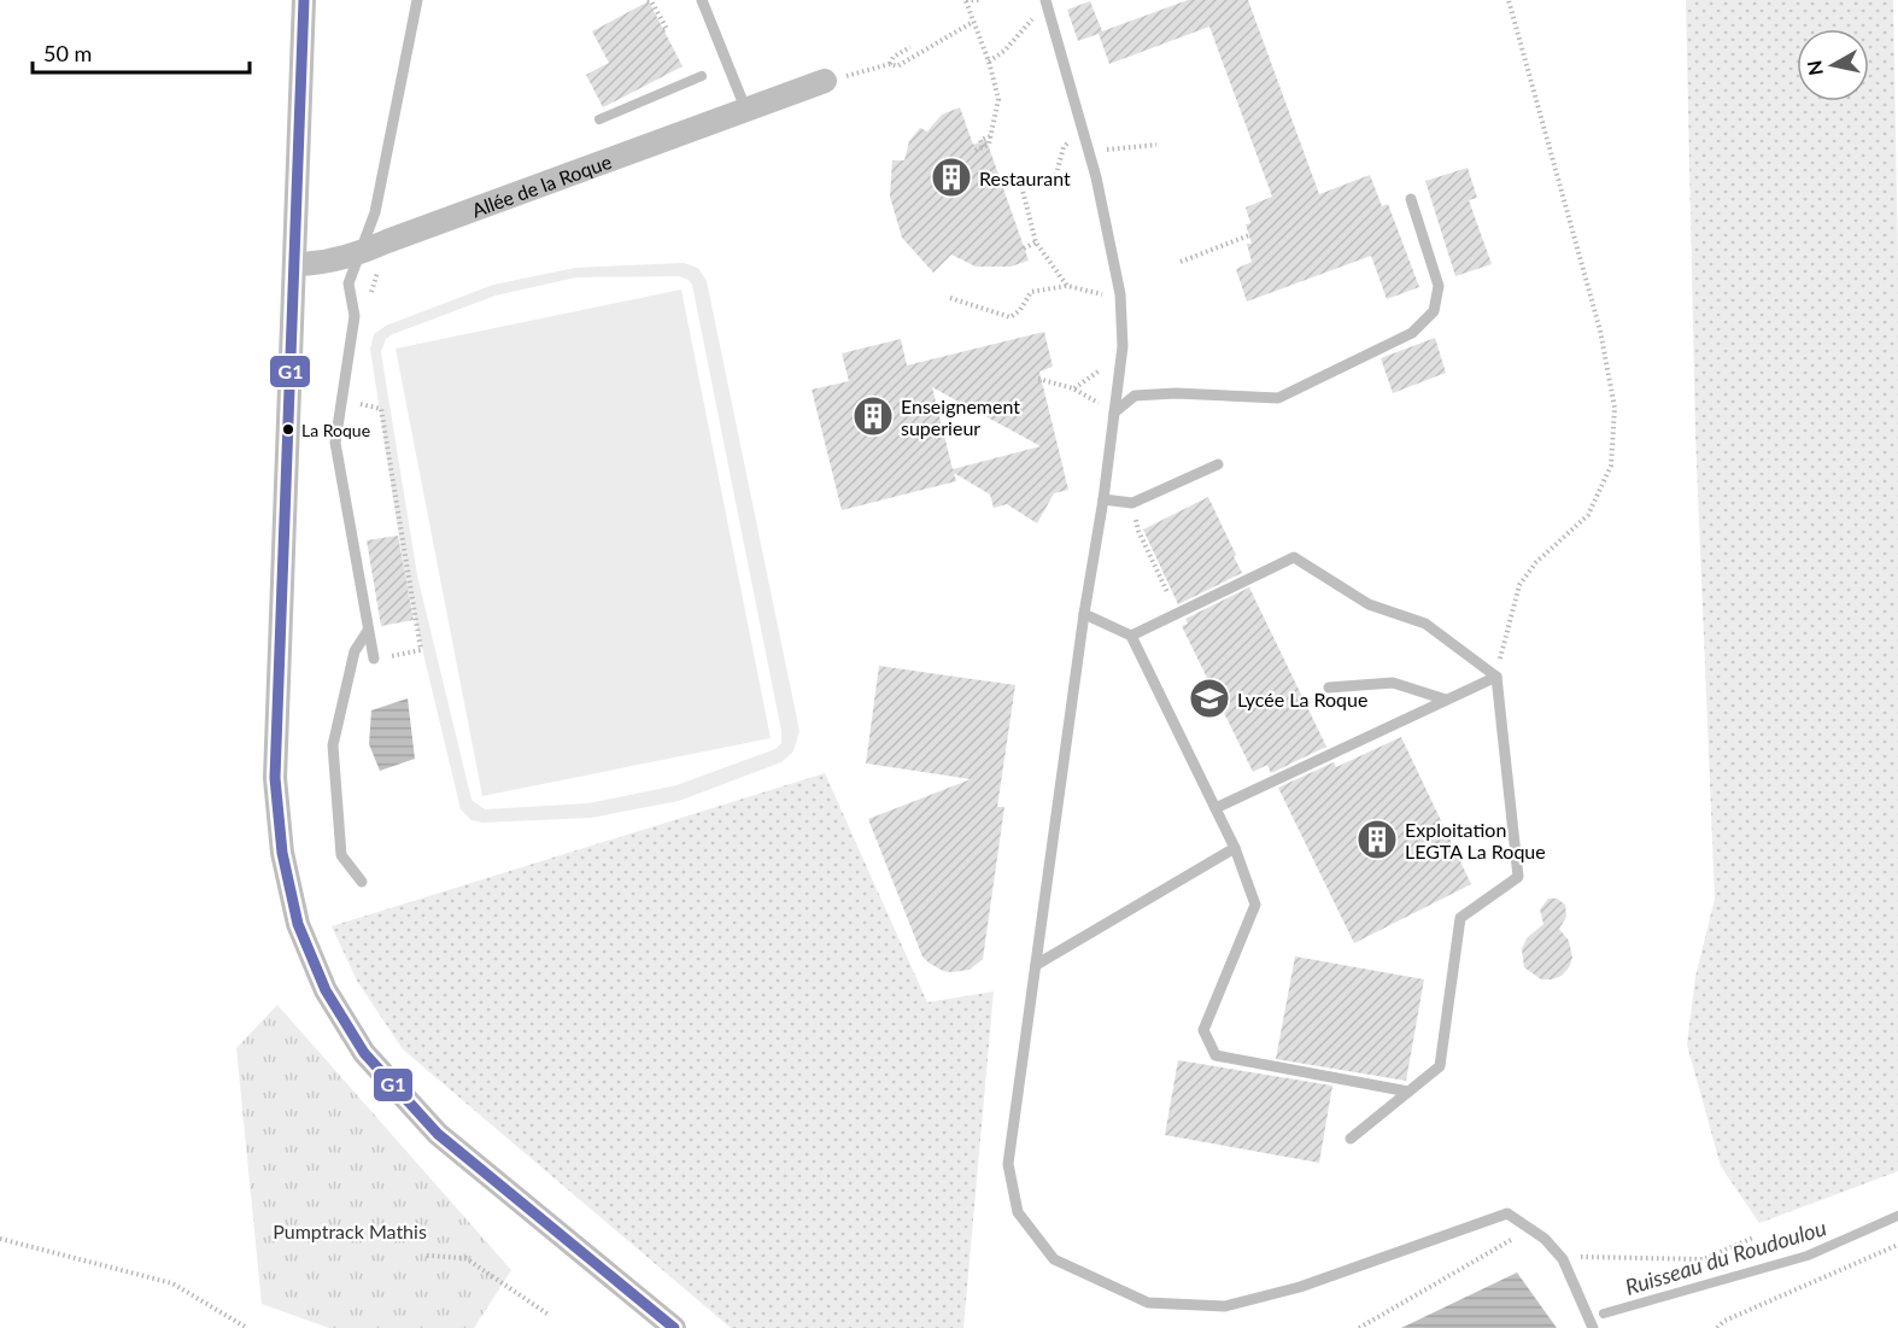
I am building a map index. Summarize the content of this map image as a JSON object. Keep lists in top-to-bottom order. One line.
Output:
{"streets":{"street":["Allée de la Roque"]},"water":["Ruisseau du Roudoulou"],"parks":["Pumptrack Mathis"],"places":{"building":["Restaurant","Enseignement superieur","Exploitation LEGTA La Roque"],"other":["La Roque"],"school or university":["Lycée La Roque"]},"lines":["transit line G1"],"scale_bar":"50 m","north":"left"}
